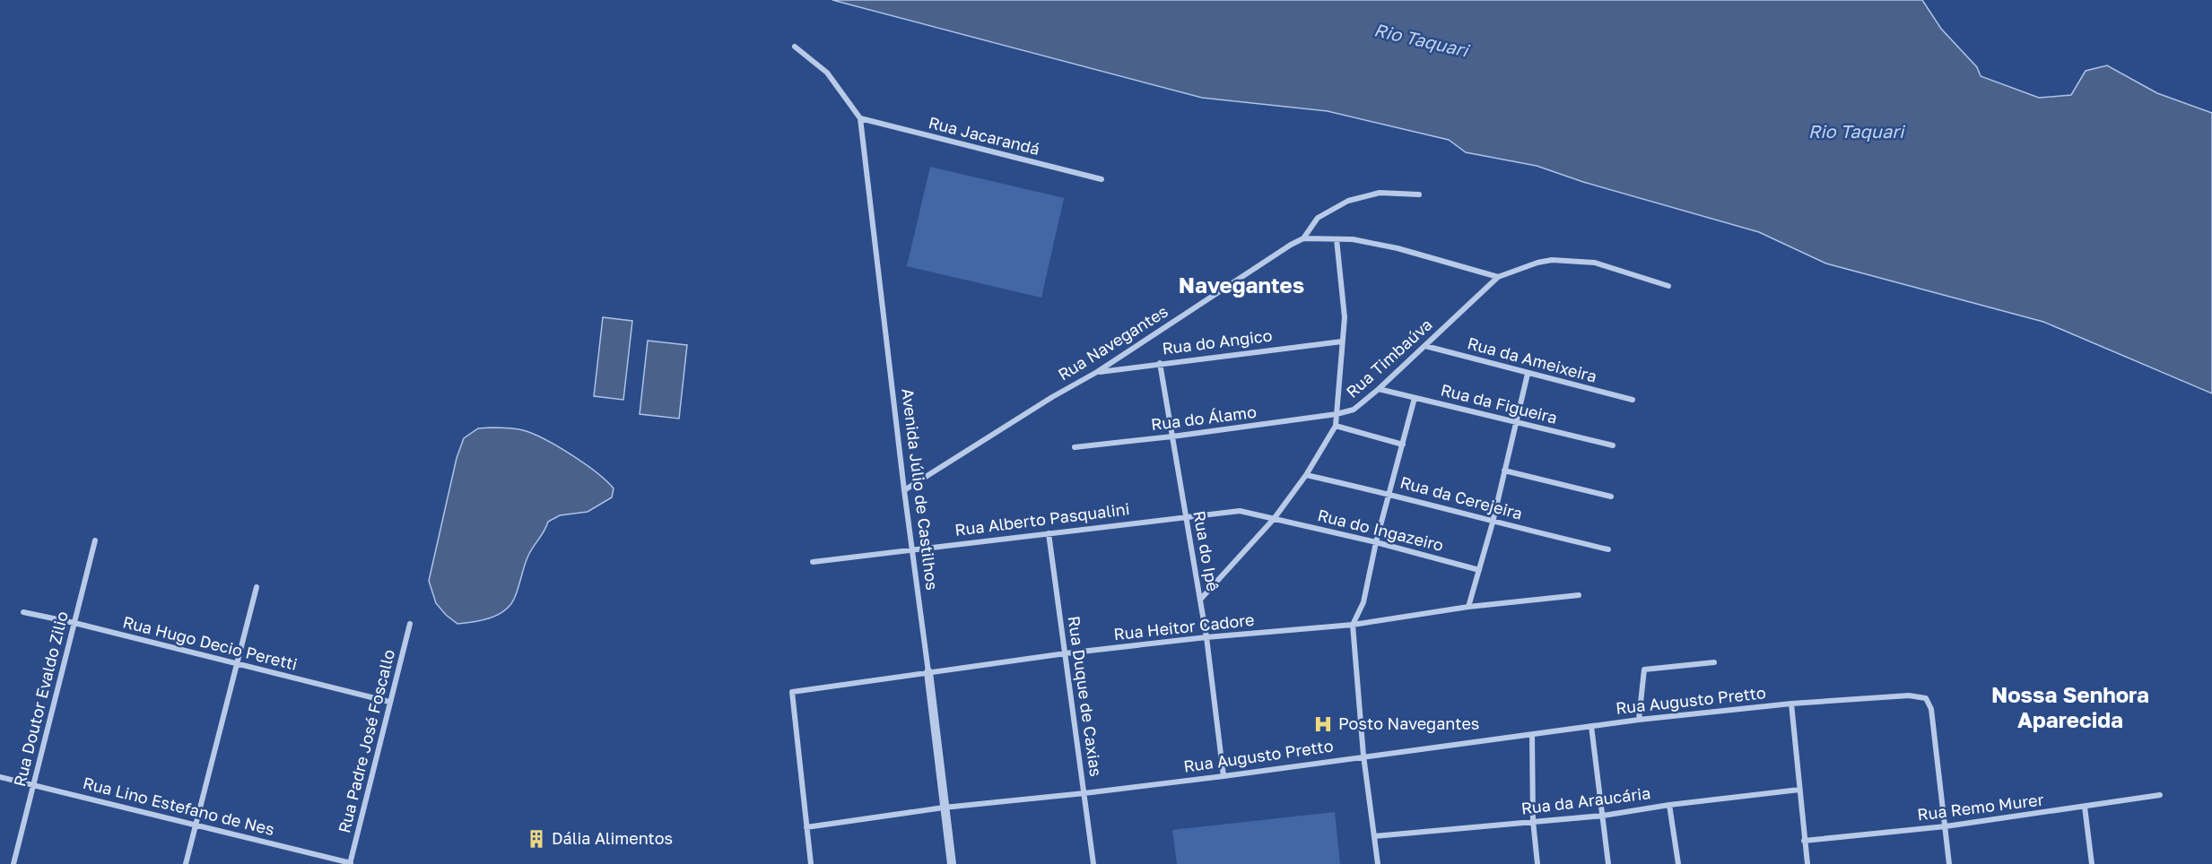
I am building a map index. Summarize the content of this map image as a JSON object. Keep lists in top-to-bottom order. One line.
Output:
{"streets":{"street":["Rua Jacarandá","Rua do Angico","Rua Navegantes","Rua Timbaúva","Rua da Ameixeira","Rua da Figueira","Rua do Álamo","Avenida Júlio de Castilhos","Rua da Cerejeira","Rua Alberto Pasqualini","Rua do Ingazeiro","Rua do Ipê","Rua Heitor Cadore","Rua Hugo Decio Peretti","Rua Duque de Caxias","Rua Doutor Evaldo Zilio","Rua Augusto Pretto","Rua Padre José Foscallo","Rua da Araucária","Rua Lino Estefano de Nes","Rua Remo Murer"]},"crossings":[["Rua Jacarandá","Avenida Júlio de Castilhos"],["Rua do Angico","Rua Navegantes"],["Rua do Angico","Rua do Ipê"],["Rua Navegantes","Avenida Júlio de Castilhos"],["Rua Timbaúva","Rua da Ameixeira"],["Rua Timbaúva","Rua da Figueira"],["Rua Timbaúva","Rua do Álamo"],["Rua Timbaúva","Rua da Cerejeira"],["Rua Timbaúva","Rua Alberto Pasqualini"],["Rua Timbaúva","Rua do Ingazeiro"],["Rua Timbaúva","Rua do Ipê"],["Rua do Álamo","Rua do Ipê"],["Avenida Júlio de Castilhos","Rua Alberto Pasqualini"],["Avenida Júlio de Castilhos","Rua Heitor Cadore"],["Avenida Júlio de Castilhos","Rua Augusto Pretto"],["Rua Alberto Pasqualini","Rua do Ingazeiro"],["Rua Alberto Pasqualini","Rua do Ipê"],["Rua Alberto Pasqualini","Rua Duque de Caxias"],["Rua do Ipê","Rua Heitor Cadore"],["Rua do Ipê","Rua Augusto Pretto"],["Rua Heitor Cadore","Rua Duque de Caxias"],["Rua Heitor Cadore","Rua Augusto Pretto"],["Rua Hugo Decio Peretti","Rua Doutor Evaldo Zilio"],["Rua Hugo Decio Peretti","Rua Padre José Foscallo"],["Rua Duque de Caxias","Rua Augusto Pretto"],["Rua Doutor Evaldo Zilio","Rua Lino Estefano de Nes"],["Rua Augusto Pretto","Rua Remo Murer"],["Rua Padre José Foscallo","Rua Lino Estefano de Nes"]],"districts":["Navegantes","Nossa Senhora Aparecida"],"water":["Rio Taquari"],"places":{"hospital":["Posto Navegantes"],"building":["Dália Alimentos"]}}
